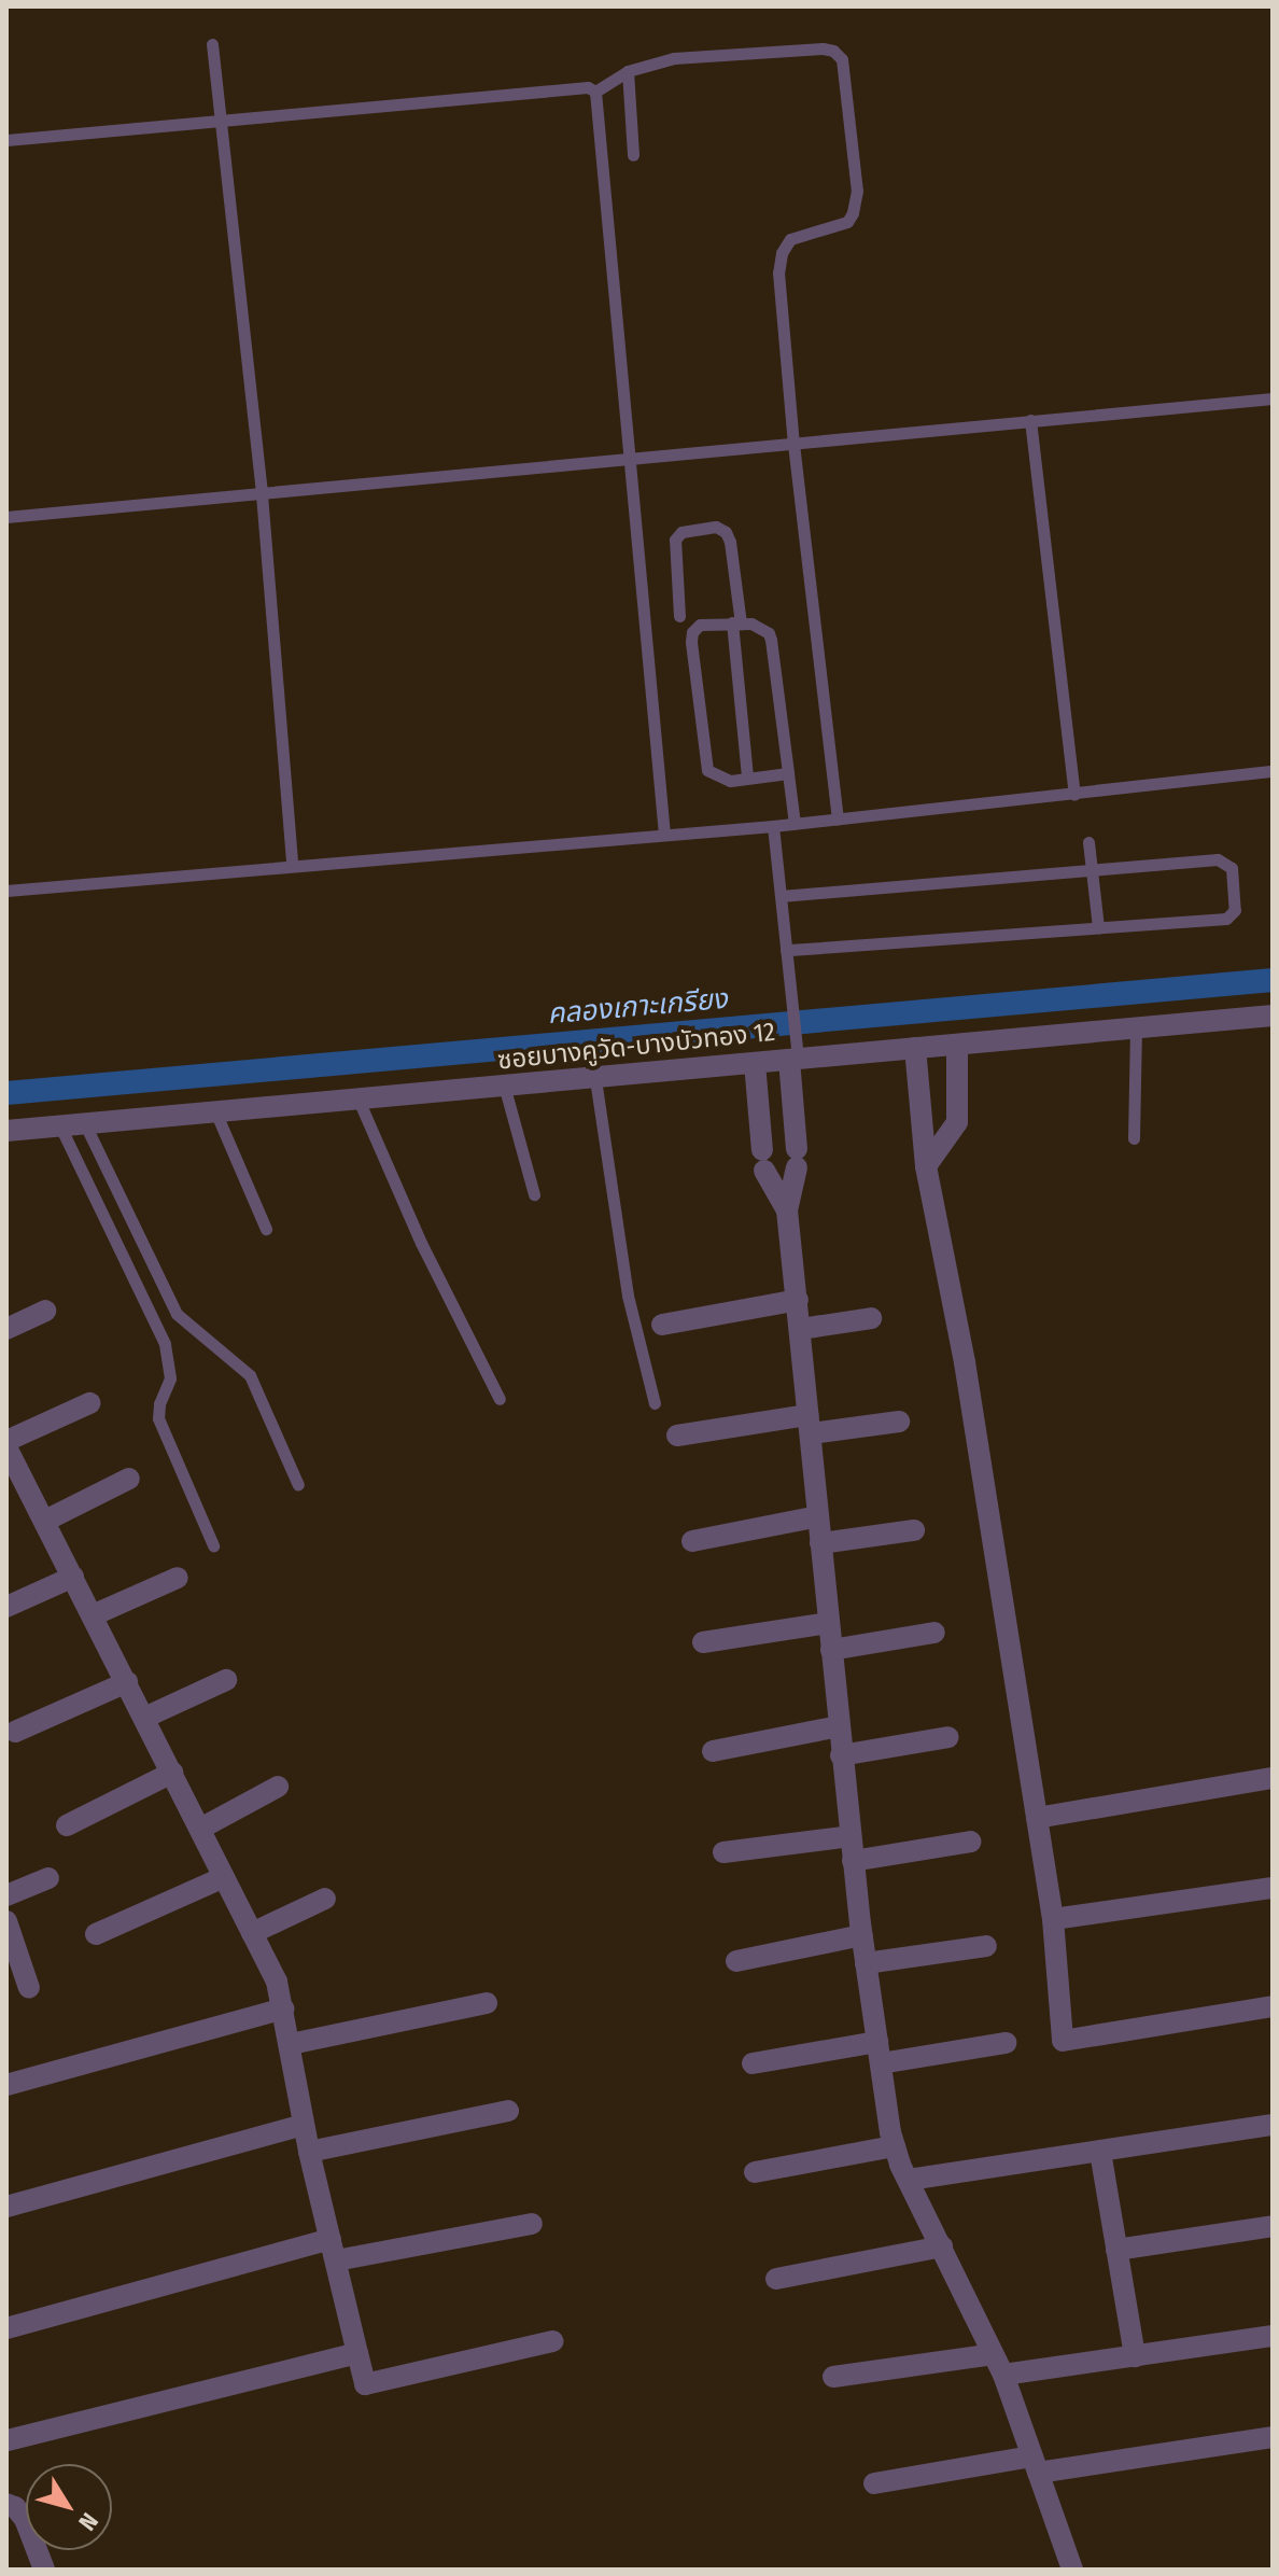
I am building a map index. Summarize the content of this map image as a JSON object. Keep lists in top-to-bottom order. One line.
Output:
{"streets":{"street":["ซอยบางคูวัด-บางบัวทอง 12"]},"water":["คลองเกาะเกรียง"],"north":"bottom right"}
